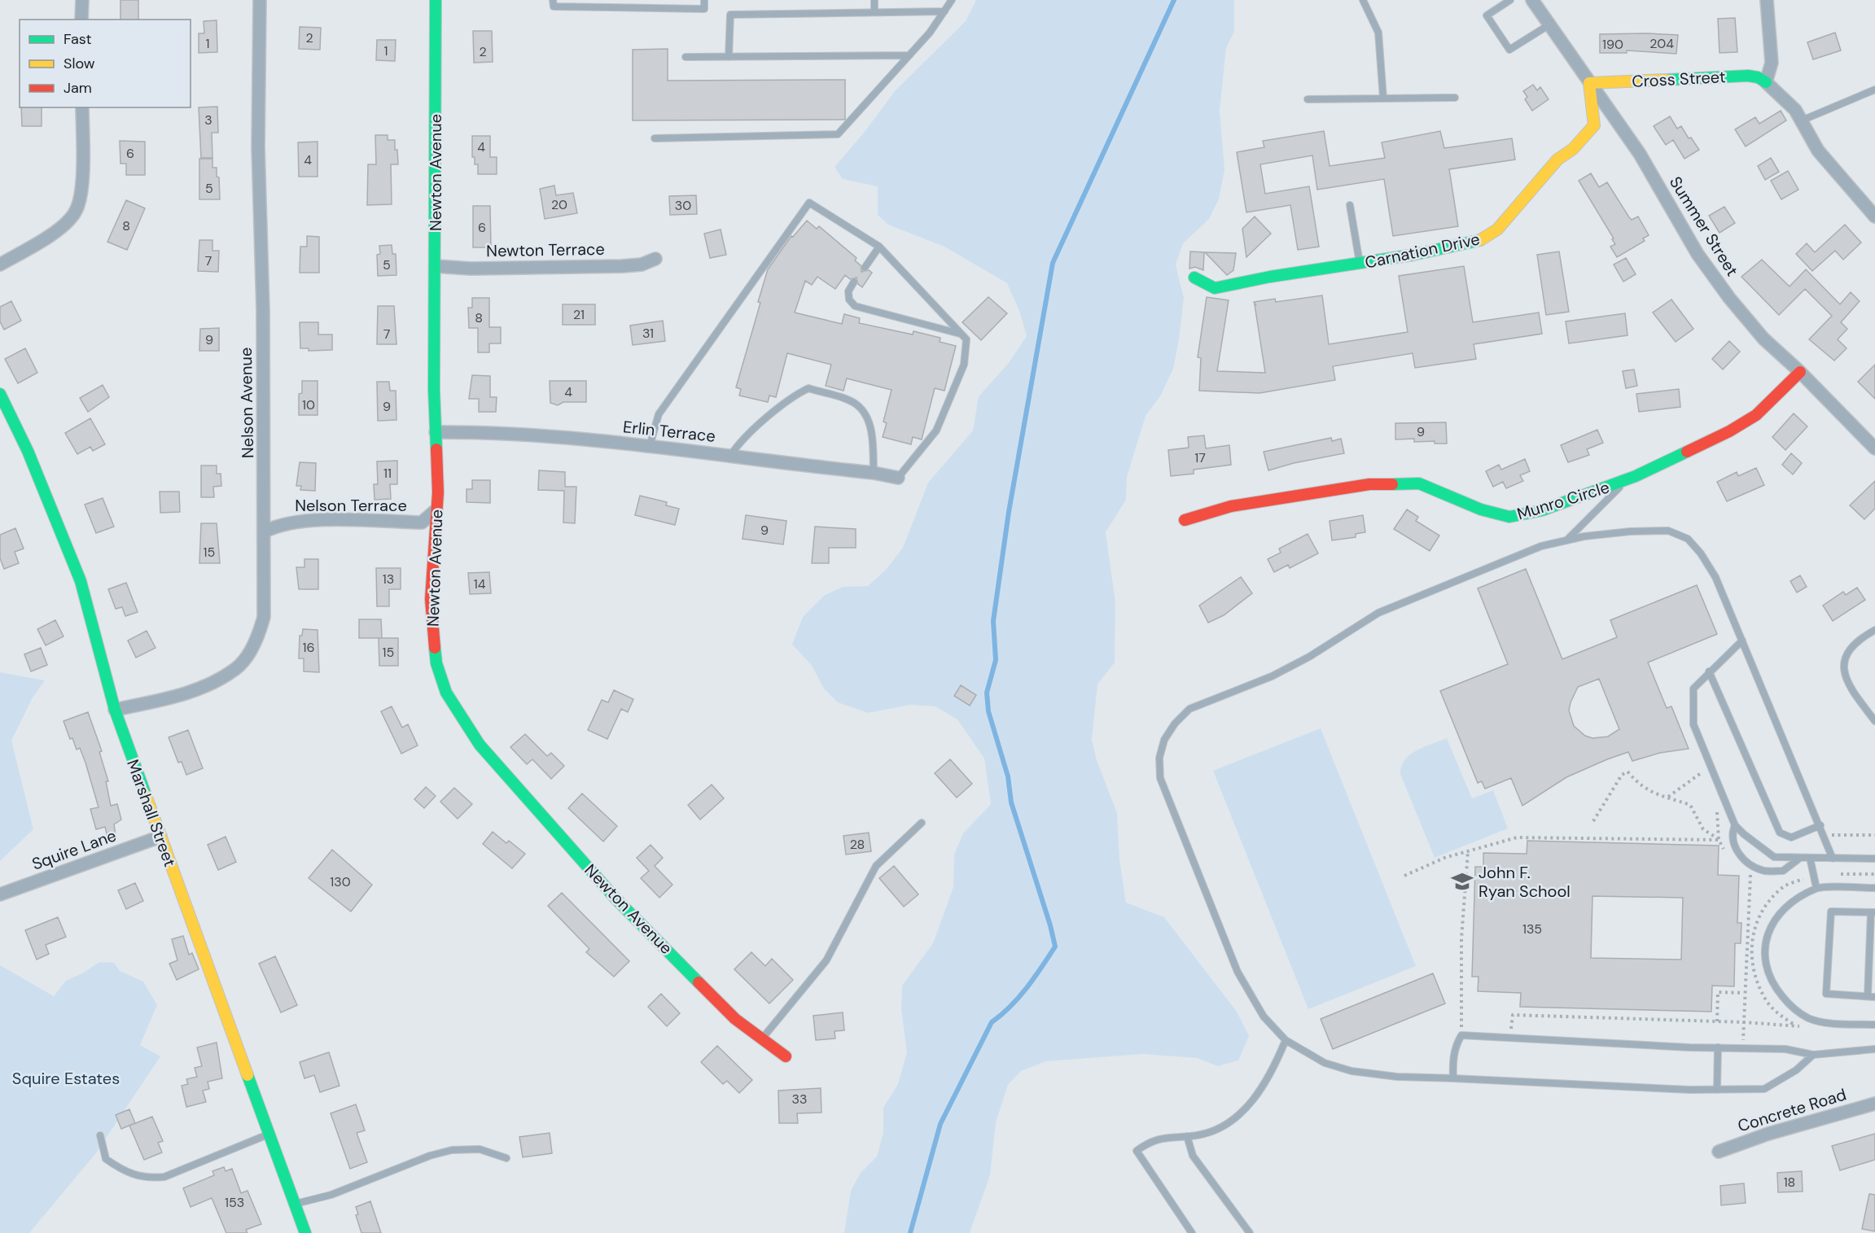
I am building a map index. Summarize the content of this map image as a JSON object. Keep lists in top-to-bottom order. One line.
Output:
{"streets":{"street":["Cross Street","Newton Avenue","Summer Street","Newton Terrace","Carnation Drive","Nelson Avenue","Erlin Terrace","Munro Circle","Nelson Terrace","Marshall Street","Squire Lane","Concrete Road"]},"crossings":[["Cross Street","Summer Street"],["Cross Street","Carnation Drive"],["Newton Avenue","Newton Terrace"],["Newton Avenue","Erlin Terrace"],["Newton Avenue","Nelson Terrace"],["Summer Street","Carnation Drive"],["Summer Street","Munro Circle"],["Nelson Avenue","Nelson Terrace"],["Nelson Avenue","Marshall Street"],["Marshall Street","Squire Lane"]],"parks":["Squire Estates"],"places":{"school or university":["John F. Ryan School"]},"house_numbers":["2","1","204","190","1","2","3","4","6","4","5","20","30","8","6","7","5","21","8","31","7","9","4","10","9","9","17","11","9","15","13","14","16","15","28","130","135","33","18","153"],"legend":["Fast","Slow","Jam"]}
